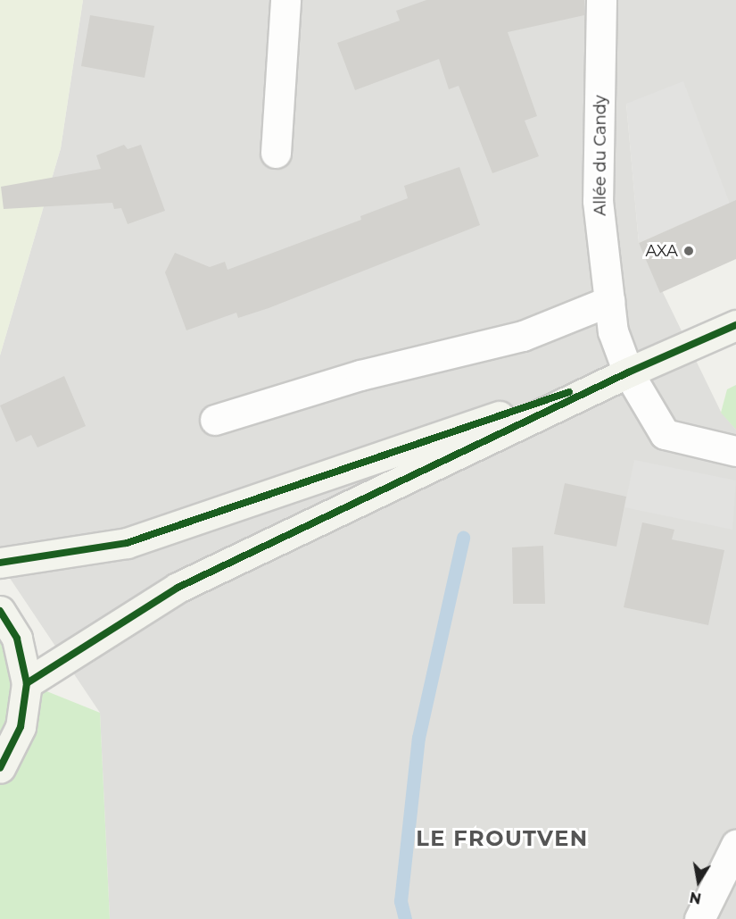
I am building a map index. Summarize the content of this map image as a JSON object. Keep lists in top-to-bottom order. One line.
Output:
{"streets":{"street":["Allée du Candy"]},"districts":["LE FROUTVEN"],"places":["AXA"],"north":"bottom"}
